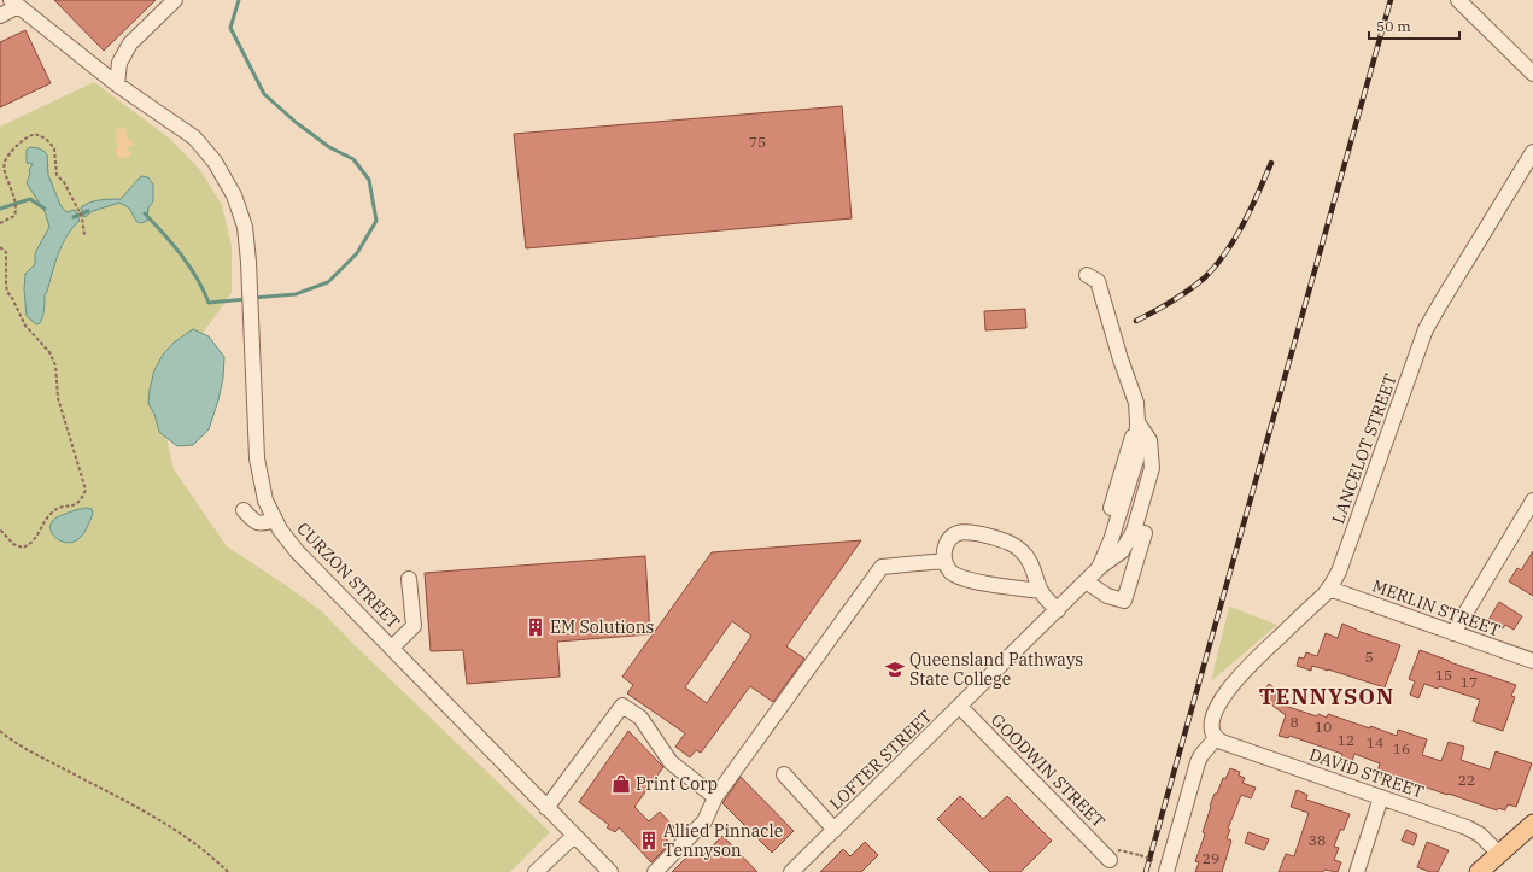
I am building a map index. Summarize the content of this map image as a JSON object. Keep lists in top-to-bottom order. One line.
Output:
{"streets":{"street":["LANCELOT STREET","CURZON STREET","MERLIN STREET","LOFTER STREET","GOODWIN STREET","DAVID STREET"]},"crossings":[["LANCELOT STREET","MERLIN STREET"],["LANCELOT STREET","DAVID STREET"],["LOFTER STREET","GOODWIN STREET"]],"districts":["TENNYSON"],"places":{"building":["EM Solutions","Allied Pinnacle Tennyson"],"school or university":["Queensland Pathways State College"],"shop":["Print Corp"]},"house_numbers":["75","5","15","17","8","10","12","14","16","22","38","29"],"scale_bar":"50 m"}
